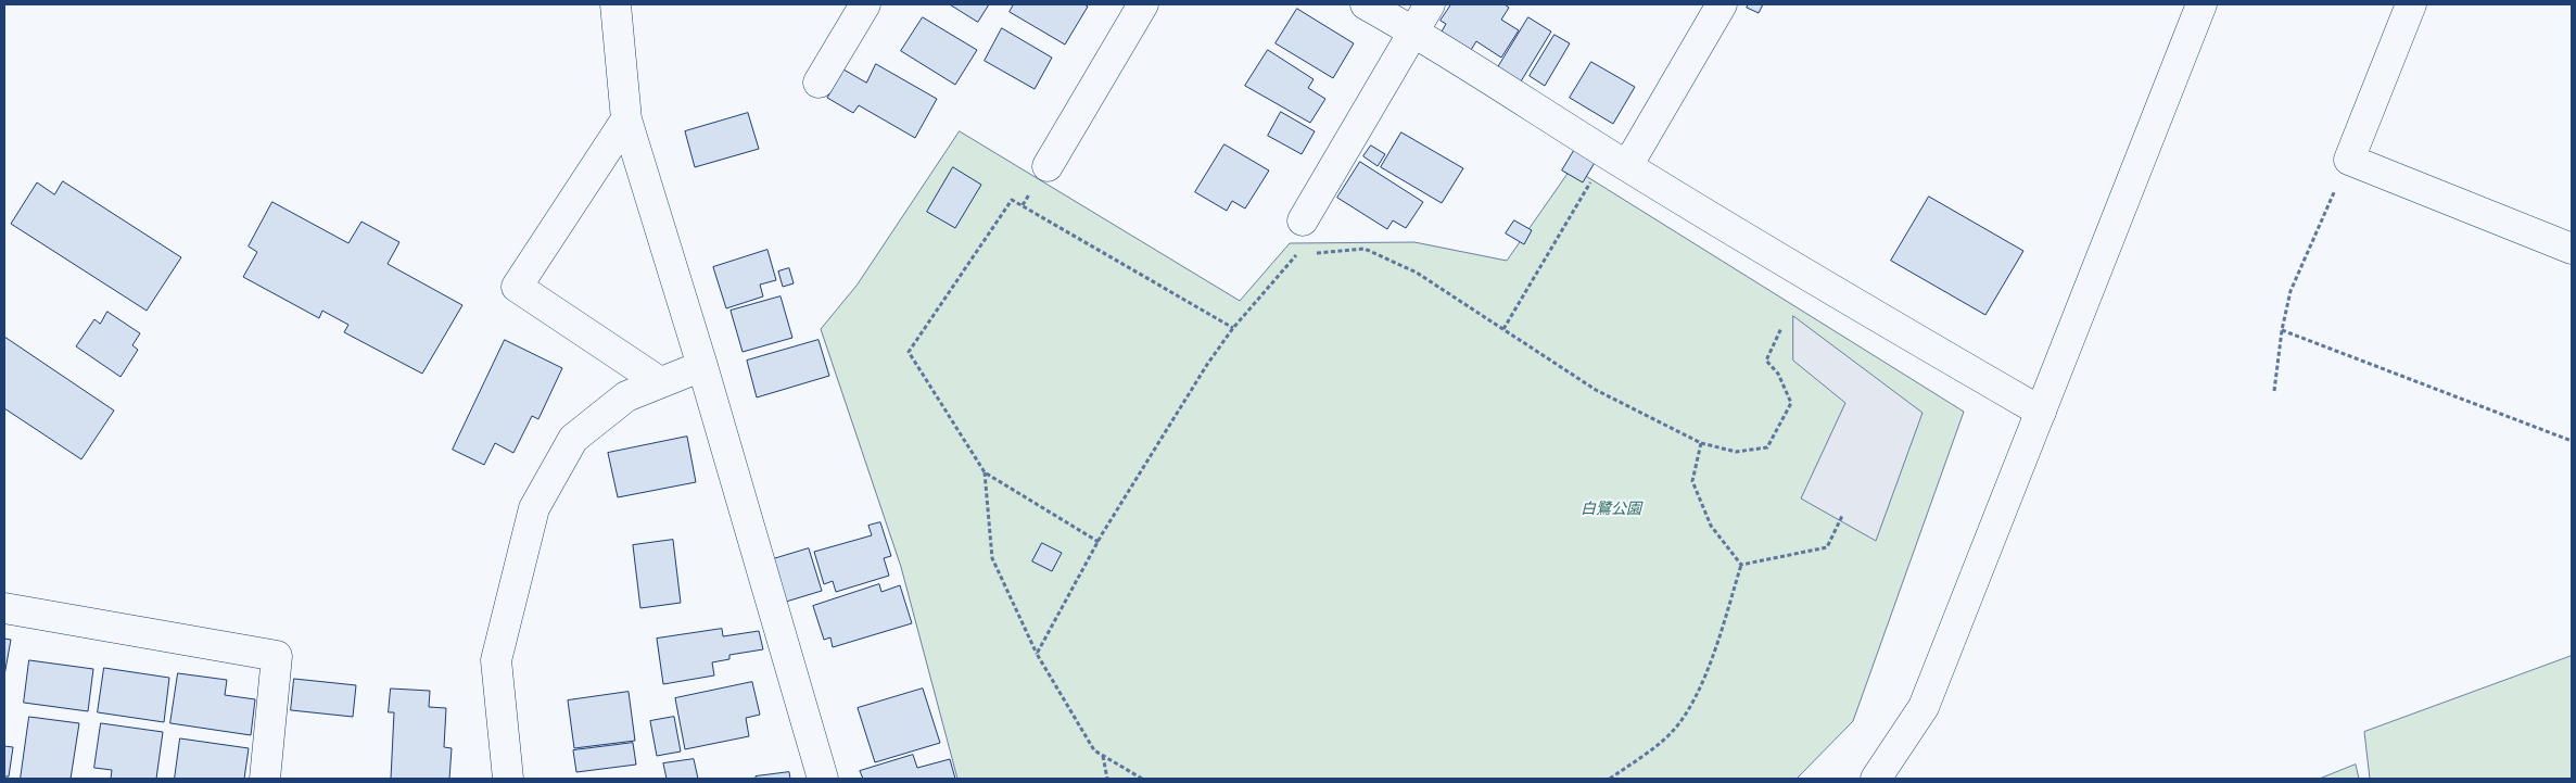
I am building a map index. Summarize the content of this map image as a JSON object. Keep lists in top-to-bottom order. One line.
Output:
{"parks":["白鷺公園"]}
